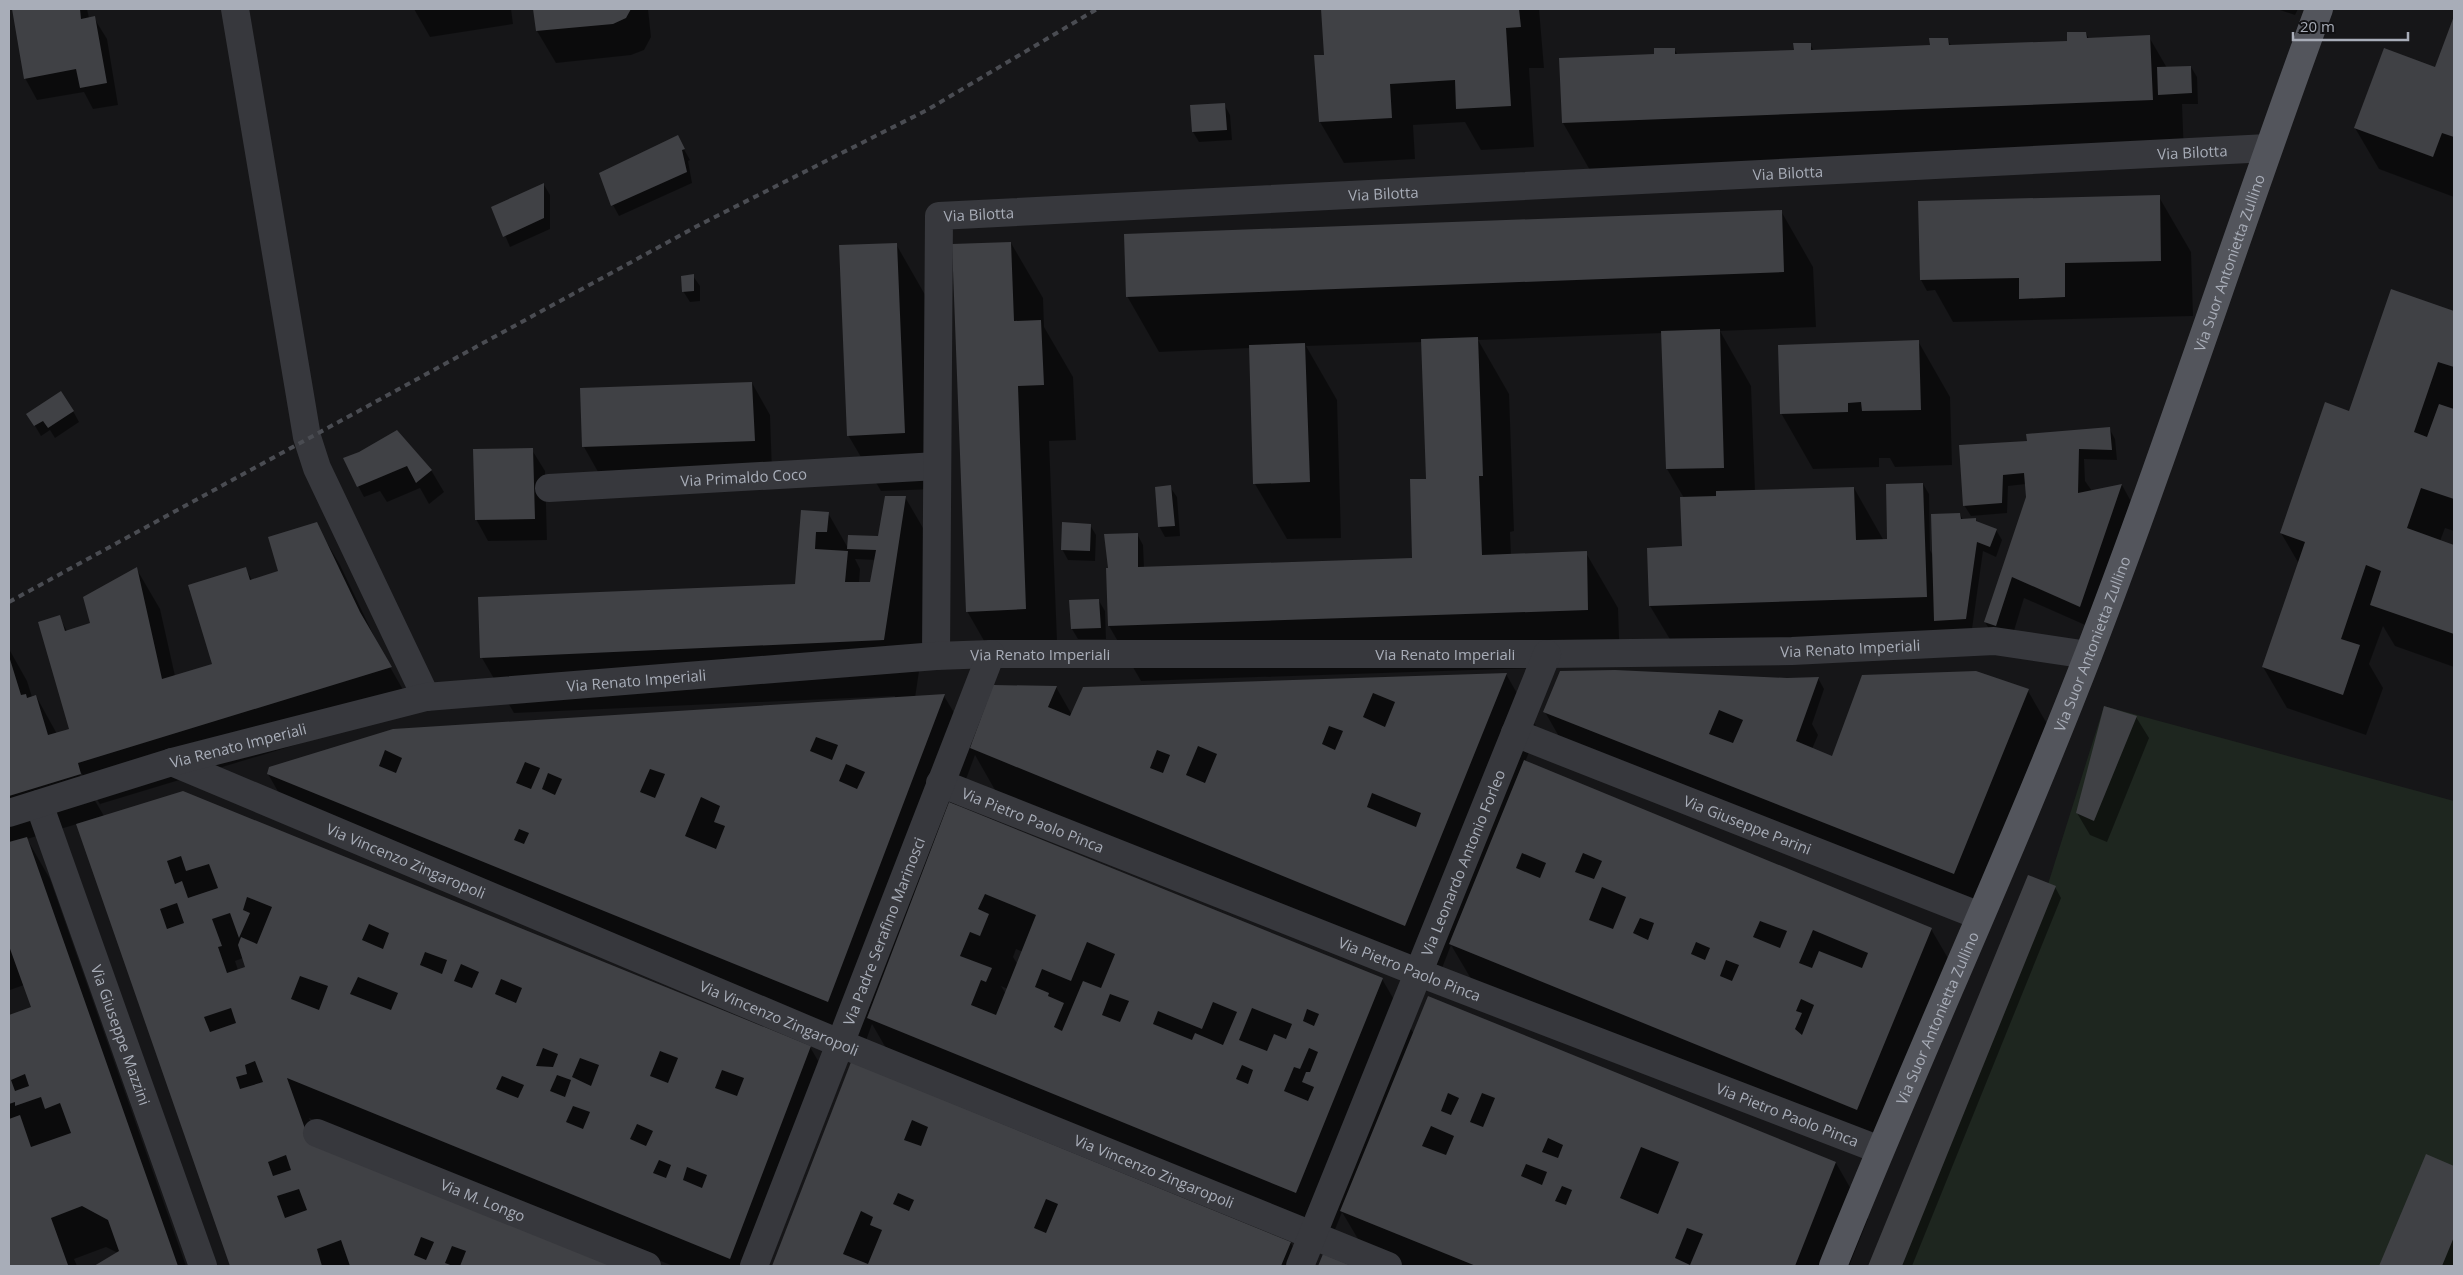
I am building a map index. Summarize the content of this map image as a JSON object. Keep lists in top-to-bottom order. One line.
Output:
{"streets":{"main road":["Via Suor Antonietta Zullino"],"street":["Via Bilotta","Via Primaldo Coco","Via Renato Imperiali","Via Pietro Paolo Pinca","Via Giuseppe Parini","Via Vincenzo Zingaropoli","Via Leonardo Antonio Forleo","Via Padre Serafino Marinosci","Via Giuseppe Mazzini","Via M. Longo"]},"crossings":[["Via Bilotta","Via Suor Antonietta Zullino"],["Via Bilotta","Via Primaldo Coco"],["Via Bilotta","Via Renato Imperiali"],["Via Suor Antonietta Zullino","Via Renato Imperiali"],["Via Suor Antonietta Zullino","Via Pietro Paolo Pinca"],["Via Suor Antonietta Zullino","Via Giuseppe Parini"],["Via Renato Imperiali","Via Vincenzo Zingaropoli"],["Via Renato Imperiali","Via Leonardo Antonio Forleo"],["Via Renato Imperiali","Via Padre Serafino Marinosci"],["Via Renato Imperiali","Via Giuseppe Mazzini"],["Via Pietro Paolo Pinca","Via Leonardo Antonio Forleo"],["Via Pietro Paolo Pinca","Via Padre Serafino Marinosci"],["Via Giuseppe Parini","Via Leonardo Antonio Forleo"],["Via Vincenzo Zingaropoli","Via Leonardo Antonio Forleo"],["Via Vincenzo Zingaropoli","Via Padre Serafino Marinosci"]],"scale_bar":"20 m"}
